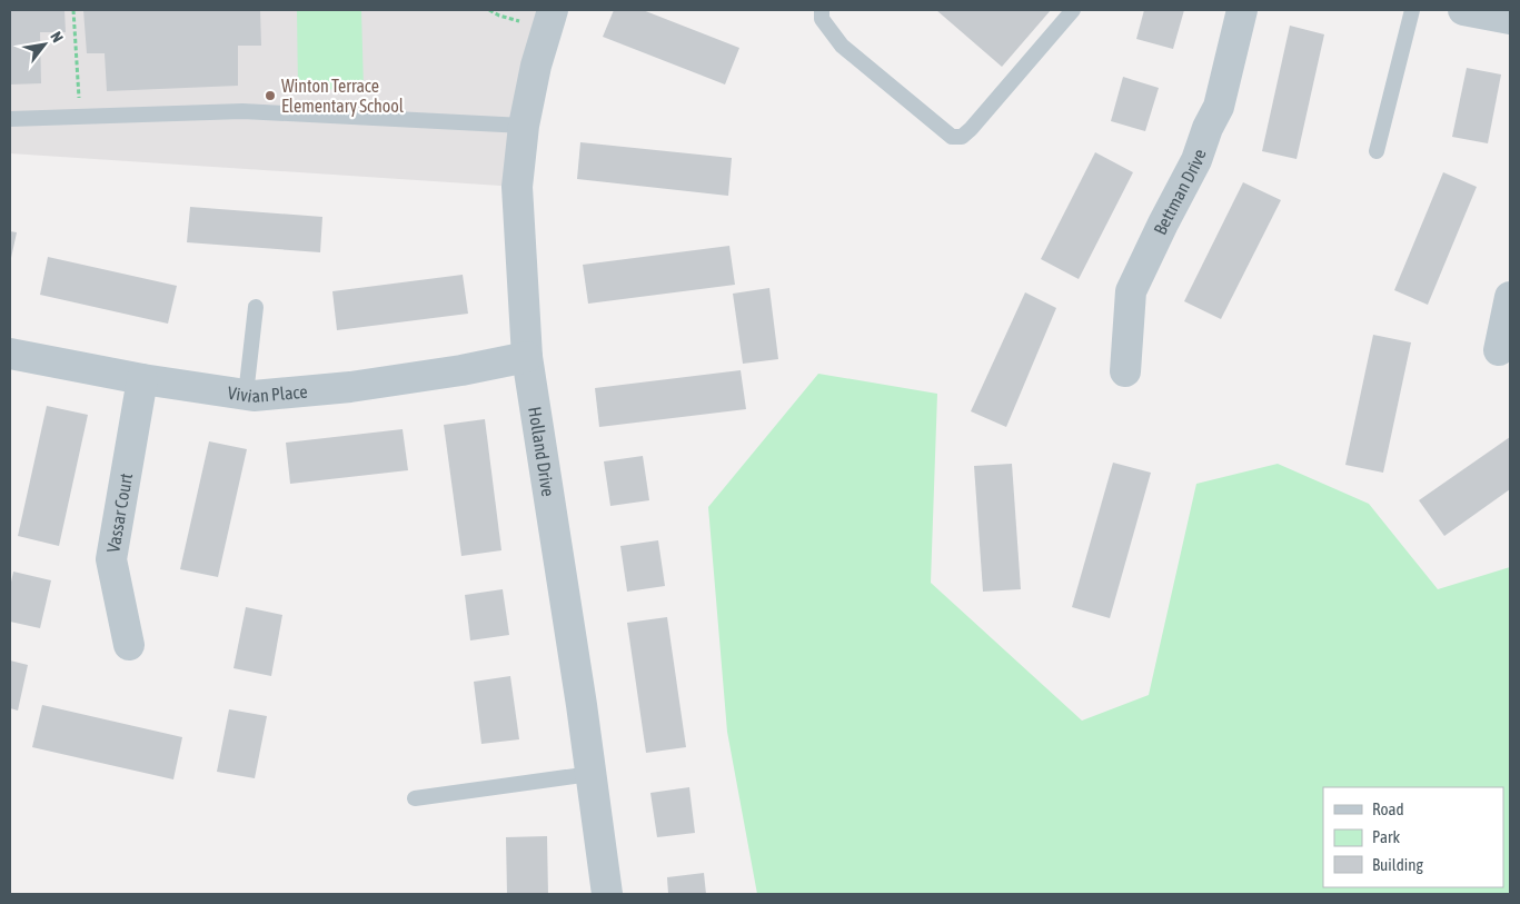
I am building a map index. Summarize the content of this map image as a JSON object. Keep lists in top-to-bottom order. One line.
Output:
{"streets":{"street":["Bettman Drive","Vivian Place","Holland Drive","Vassar Court"]},"crossings":[["Vivian Place","Holland Drive"],["Vivian Place","Vassar Court"]],"places":["Winton Terrace Elementary School"],"legend":["Road","Park","Building"],"north":"top right"}
